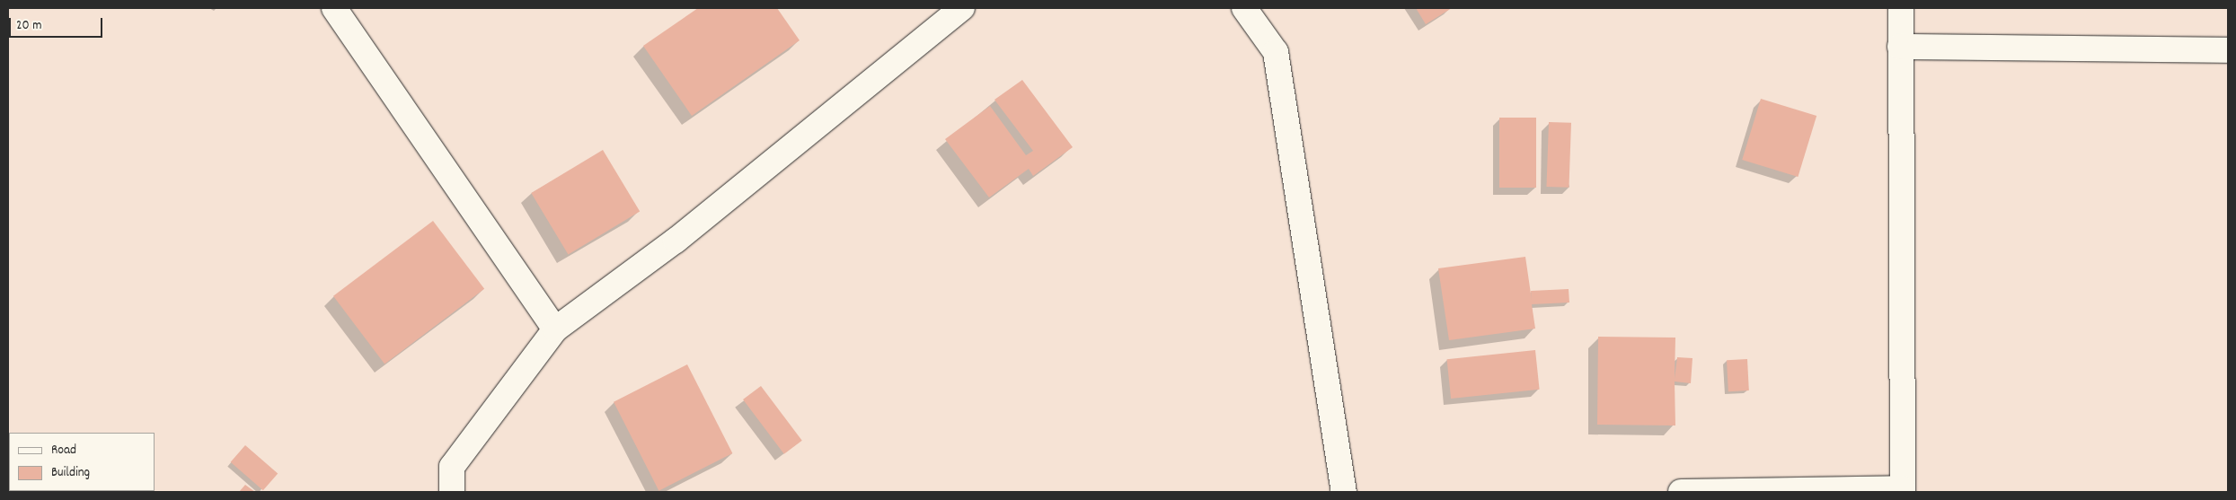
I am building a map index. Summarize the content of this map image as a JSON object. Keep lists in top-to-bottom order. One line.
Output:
{"legend":["Road","Building"],"scale_bar":"20 m"}
